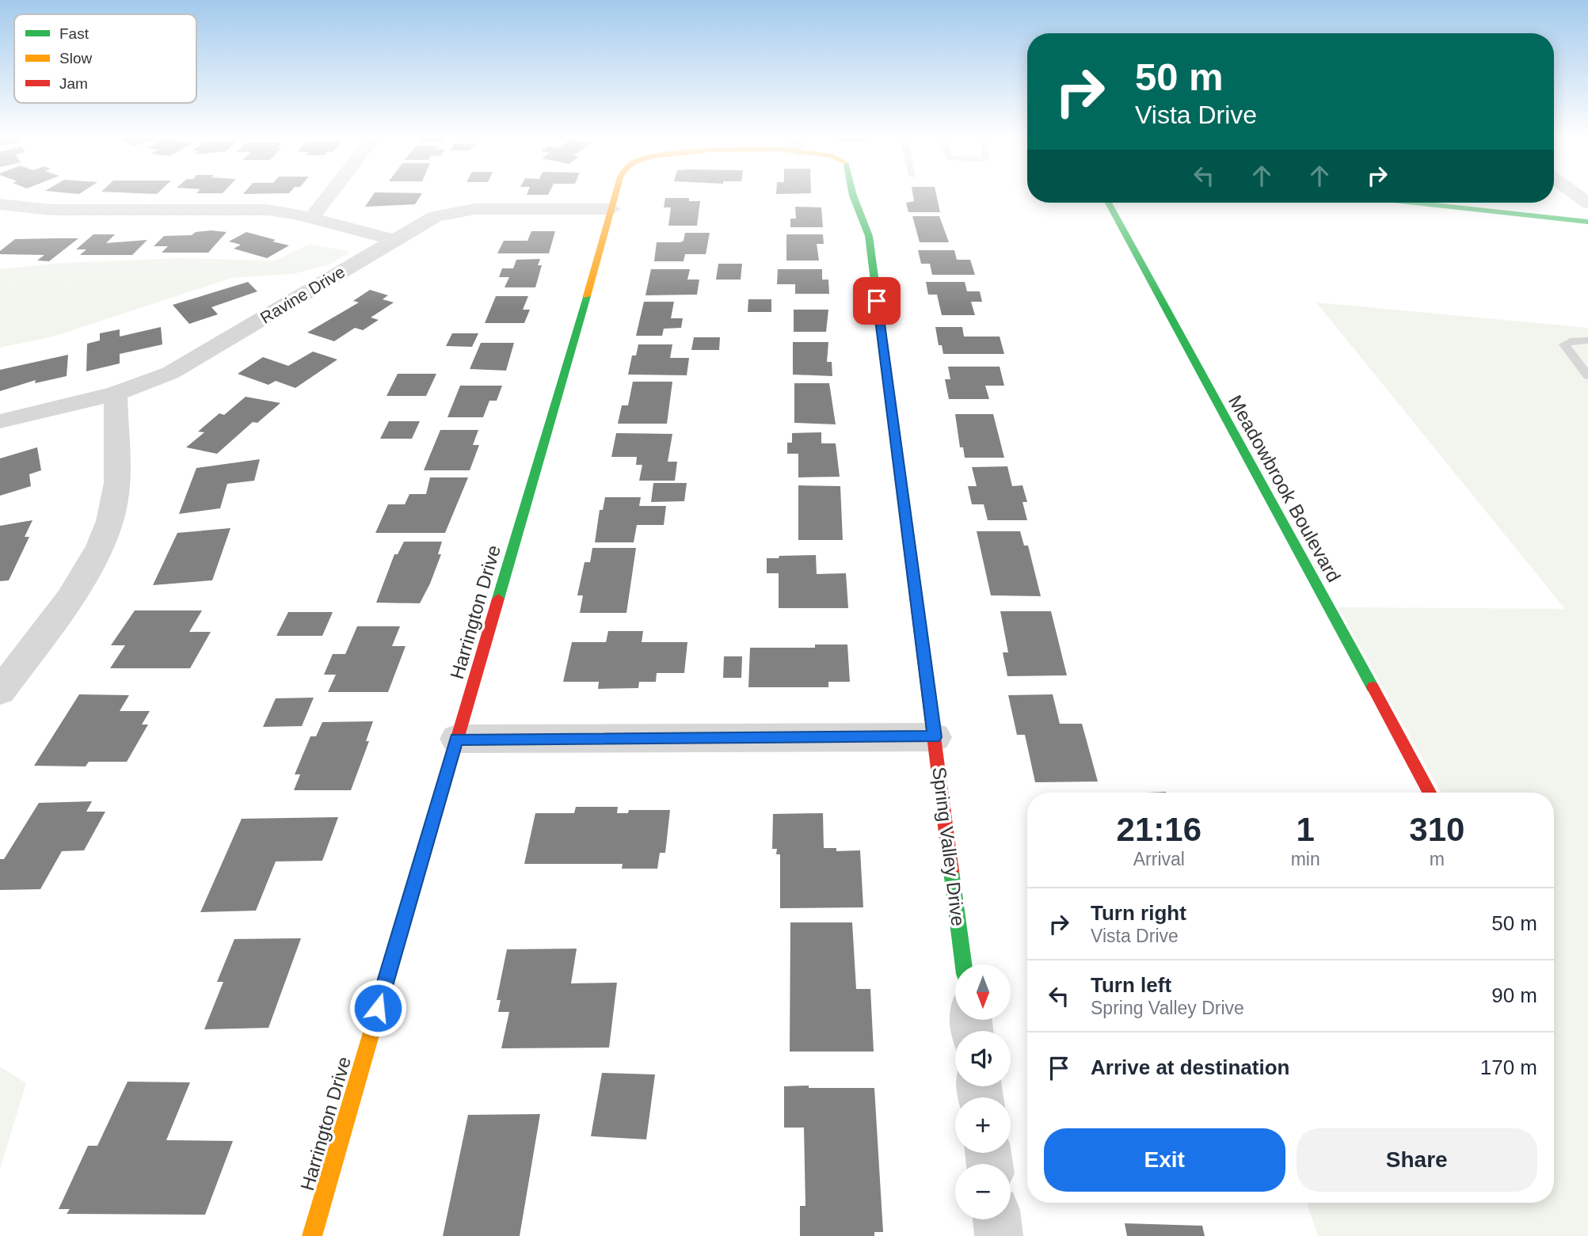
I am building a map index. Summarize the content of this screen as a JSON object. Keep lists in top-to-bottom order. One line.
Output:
{"streets":{"street":["Ravine Drive","Meadowbrook Boulevard","Harrington Drive","Spring Valley Drive"]},"crossings":[["Ravine Drive","Harrington Drive"]],"legend":["Fast","Slow","Jam"],"north":"bottom","page":{"turn":["50 m","Vista Drive"],"eta":["21:16","Arrival","1","min","310","m"],"list":[{"name":"Turn right","note":"Vista Drive","value":"50 m"},{"name":"Turn left","note":"Spring Valley Drive","value":"90 m"},{"name":"Arrive at destination","value":"170 m"}],"map_buttons":["+","−"],"buttons":["Exit","Share"]}}
